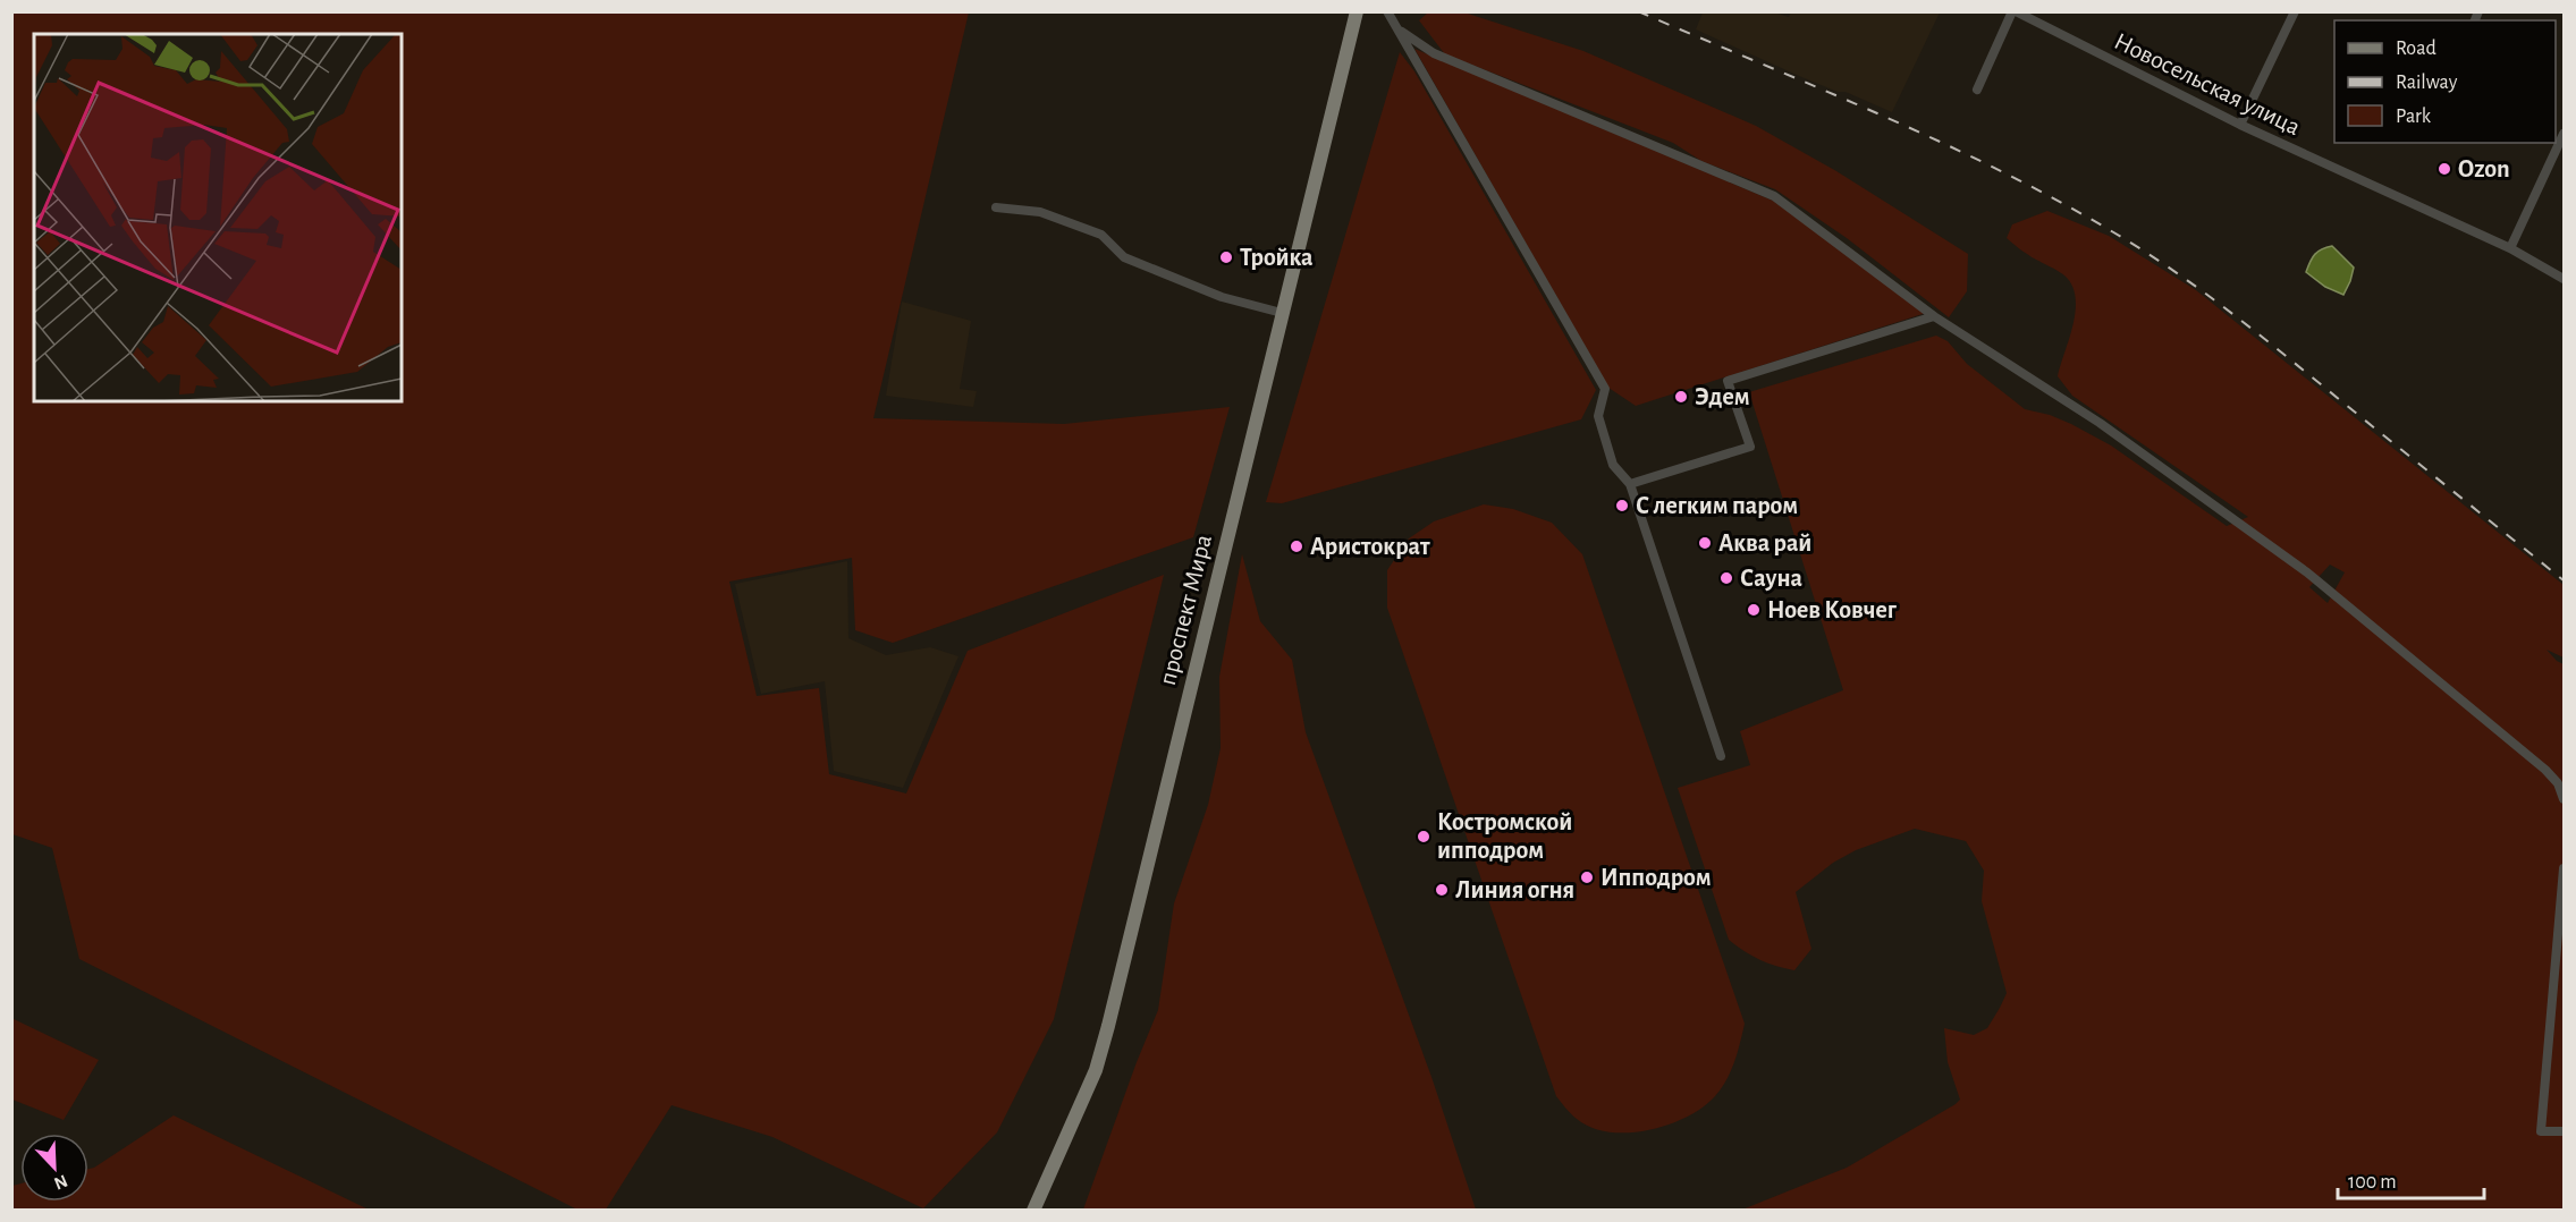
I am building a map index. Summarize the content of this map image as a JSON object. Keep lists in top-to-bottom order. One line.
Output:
{"streets":{"main road":["проспект Мира"],"street":["Новосельская улица"]},"places":["Ozon","Тройка","Эдем","С легким паром","Аква рай","Аристократ","Сауна","Ноев Ковчег","Костромской ипподром","Ипподром","Линия огня"],"legend":["Road","Railway","Park"],"scale_bar":"100 m","north":"bottom right"}
